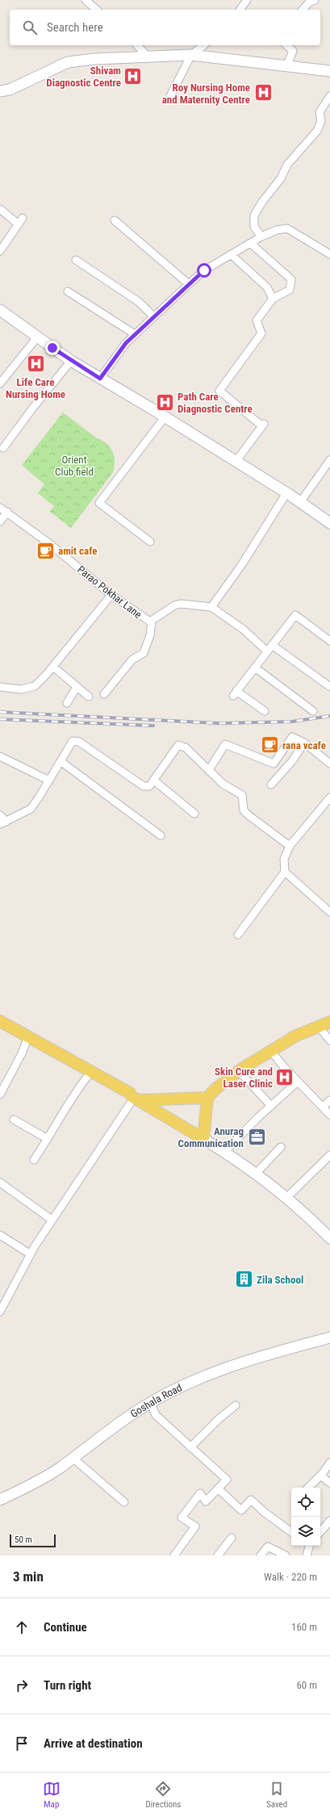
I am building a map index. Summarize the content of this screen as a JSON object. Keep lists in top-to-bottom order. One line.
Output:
{"streets":{"main road":["Goshala Road"],"street":["Parao Pokhar Lane"]},"parks":["Orient Club field"],"places":{"hospital":["Shivam Diagnostic Centre","Roy Nursing Home and Maternity Centre","Life Care Nursing Home","Path Care Diagnostic Centre","Skin Cure and Laser Clinic"],"cafe":["amit cafe","rana vcafe"],"office":["Anurag Communication"],"building":["Zila School"]},"scale_bar":"50 m","page":{"search":"Search here","scale":"50 m","heading":["3 min","Walk · 220 m"],"list":[["Continue","160 m"],["Turn right","60 m"],"Arrive at destination"],"nav":["Map","Directions","Saved"]}}
